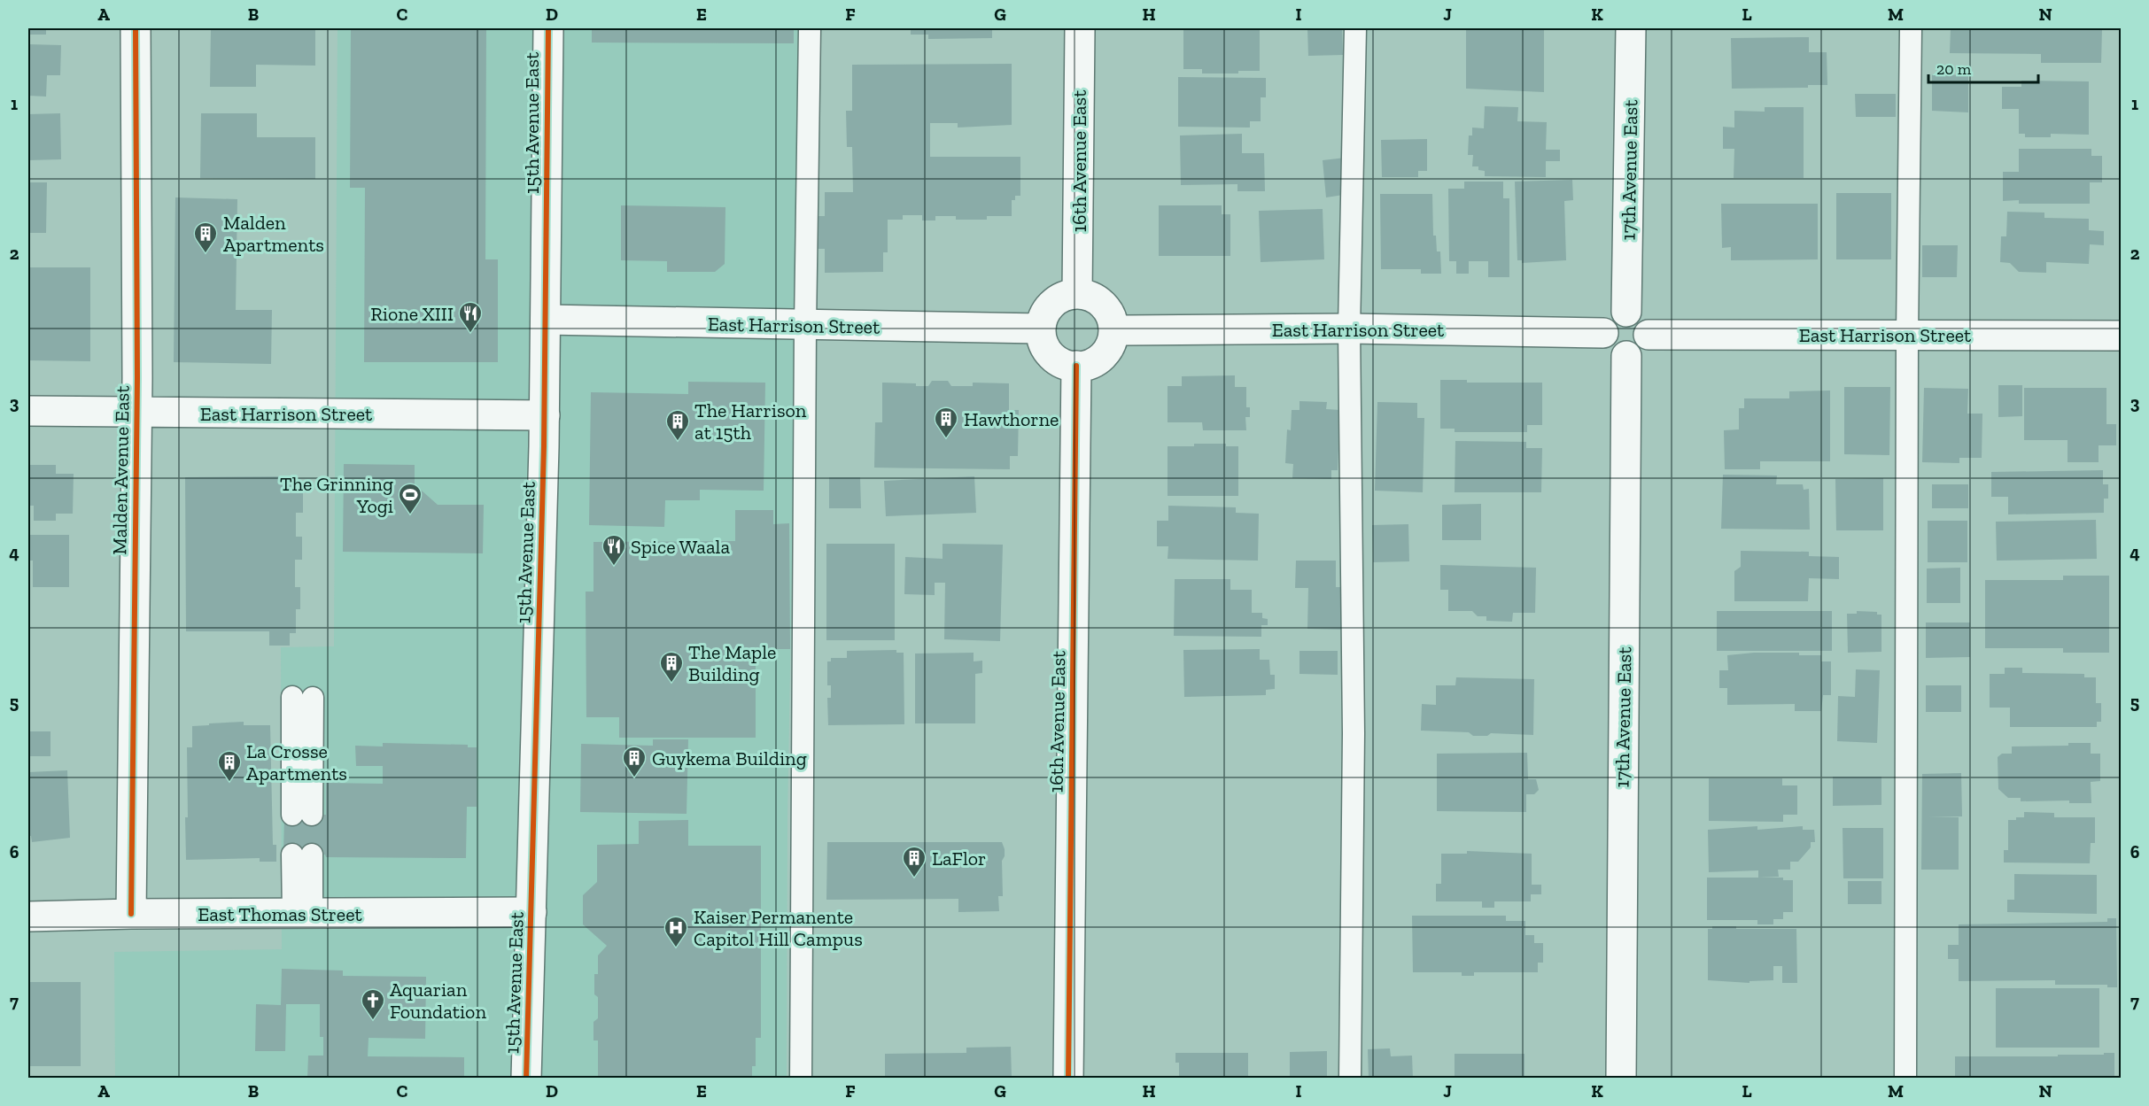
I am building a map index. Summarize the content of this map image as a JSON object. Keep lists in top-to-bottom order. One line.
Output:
{"streets":{"street":["15th Avenue East","16th Avenue East","17th Avenue East","East Harrison Street","Malden Avenue East","East Thomas Street"]},"crossings":[["15th Avenue East","East Harrison Street"],["15th Avenue East","East Thomas Street"],["16th Avenue East","East Harrison Street"],["17th Avenue East","East Harrison Street"],["East Harrison Street","Malden Avenue East"],["Malden Avenue East","East Thomas Street"]],"places":{"building":["Malden Apartments","Hawthorne","The Harrison at 15th","The Maple Building","Guykema Building","La Crosse Apartments","LaFlor"],"restaurant":["Rione XIII","Spice Waala"],"sports":["The Grinning Yogi"],"hospital":["Kaiser Permanente Capitol Hill Campus"],"church":["Aquarian Foundation"]},"scale_bar":"20 m","grid":{"columns":["A","B","C","D","E","F","G","H","I","J","K","L","M","N"],"rows":["1","2","3","4","5","6","7"]}}
